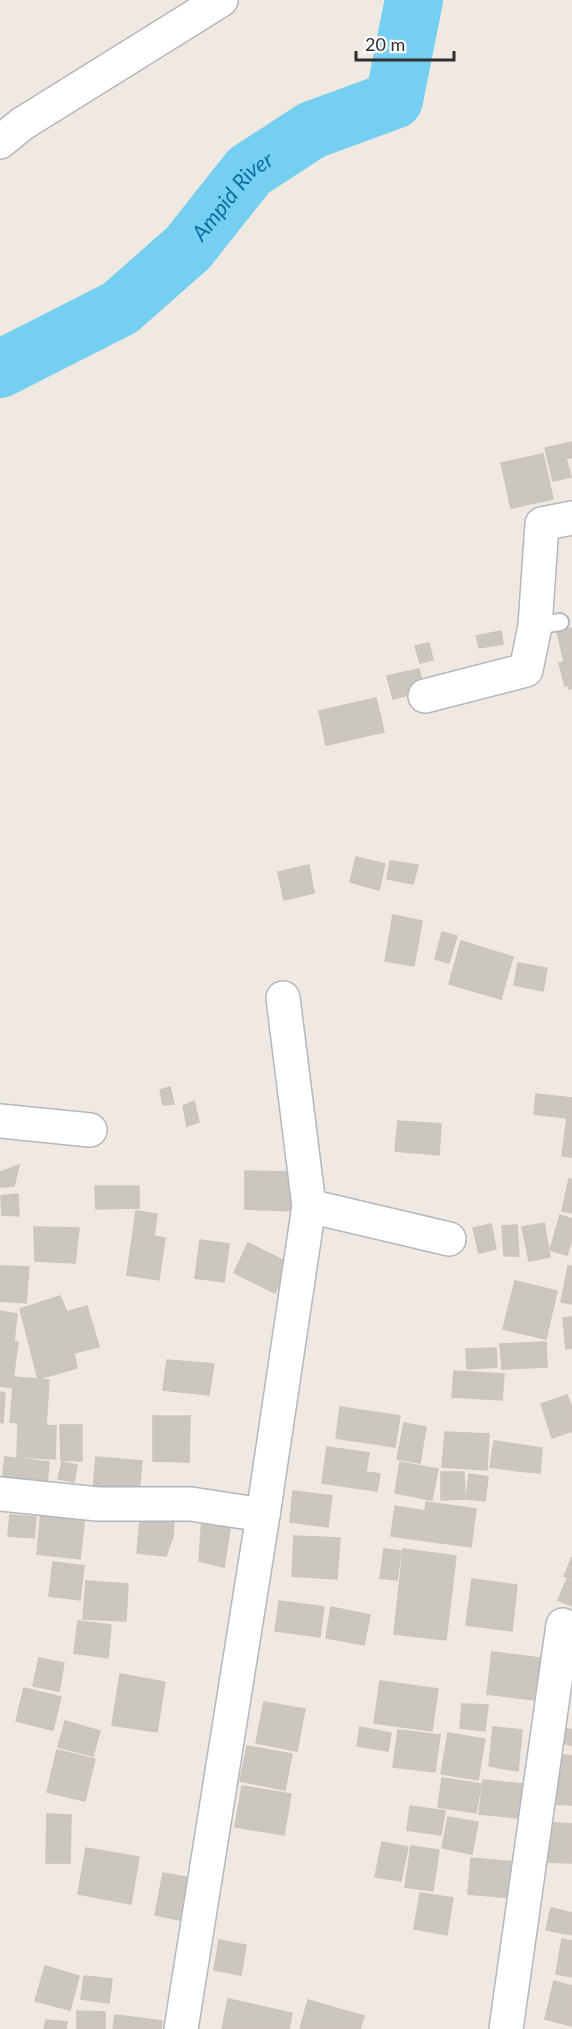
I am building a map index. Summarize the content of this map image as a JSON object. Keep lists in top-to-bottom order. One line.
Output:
{"water":["Ampid River"],"scale_bar":"20 m"}
